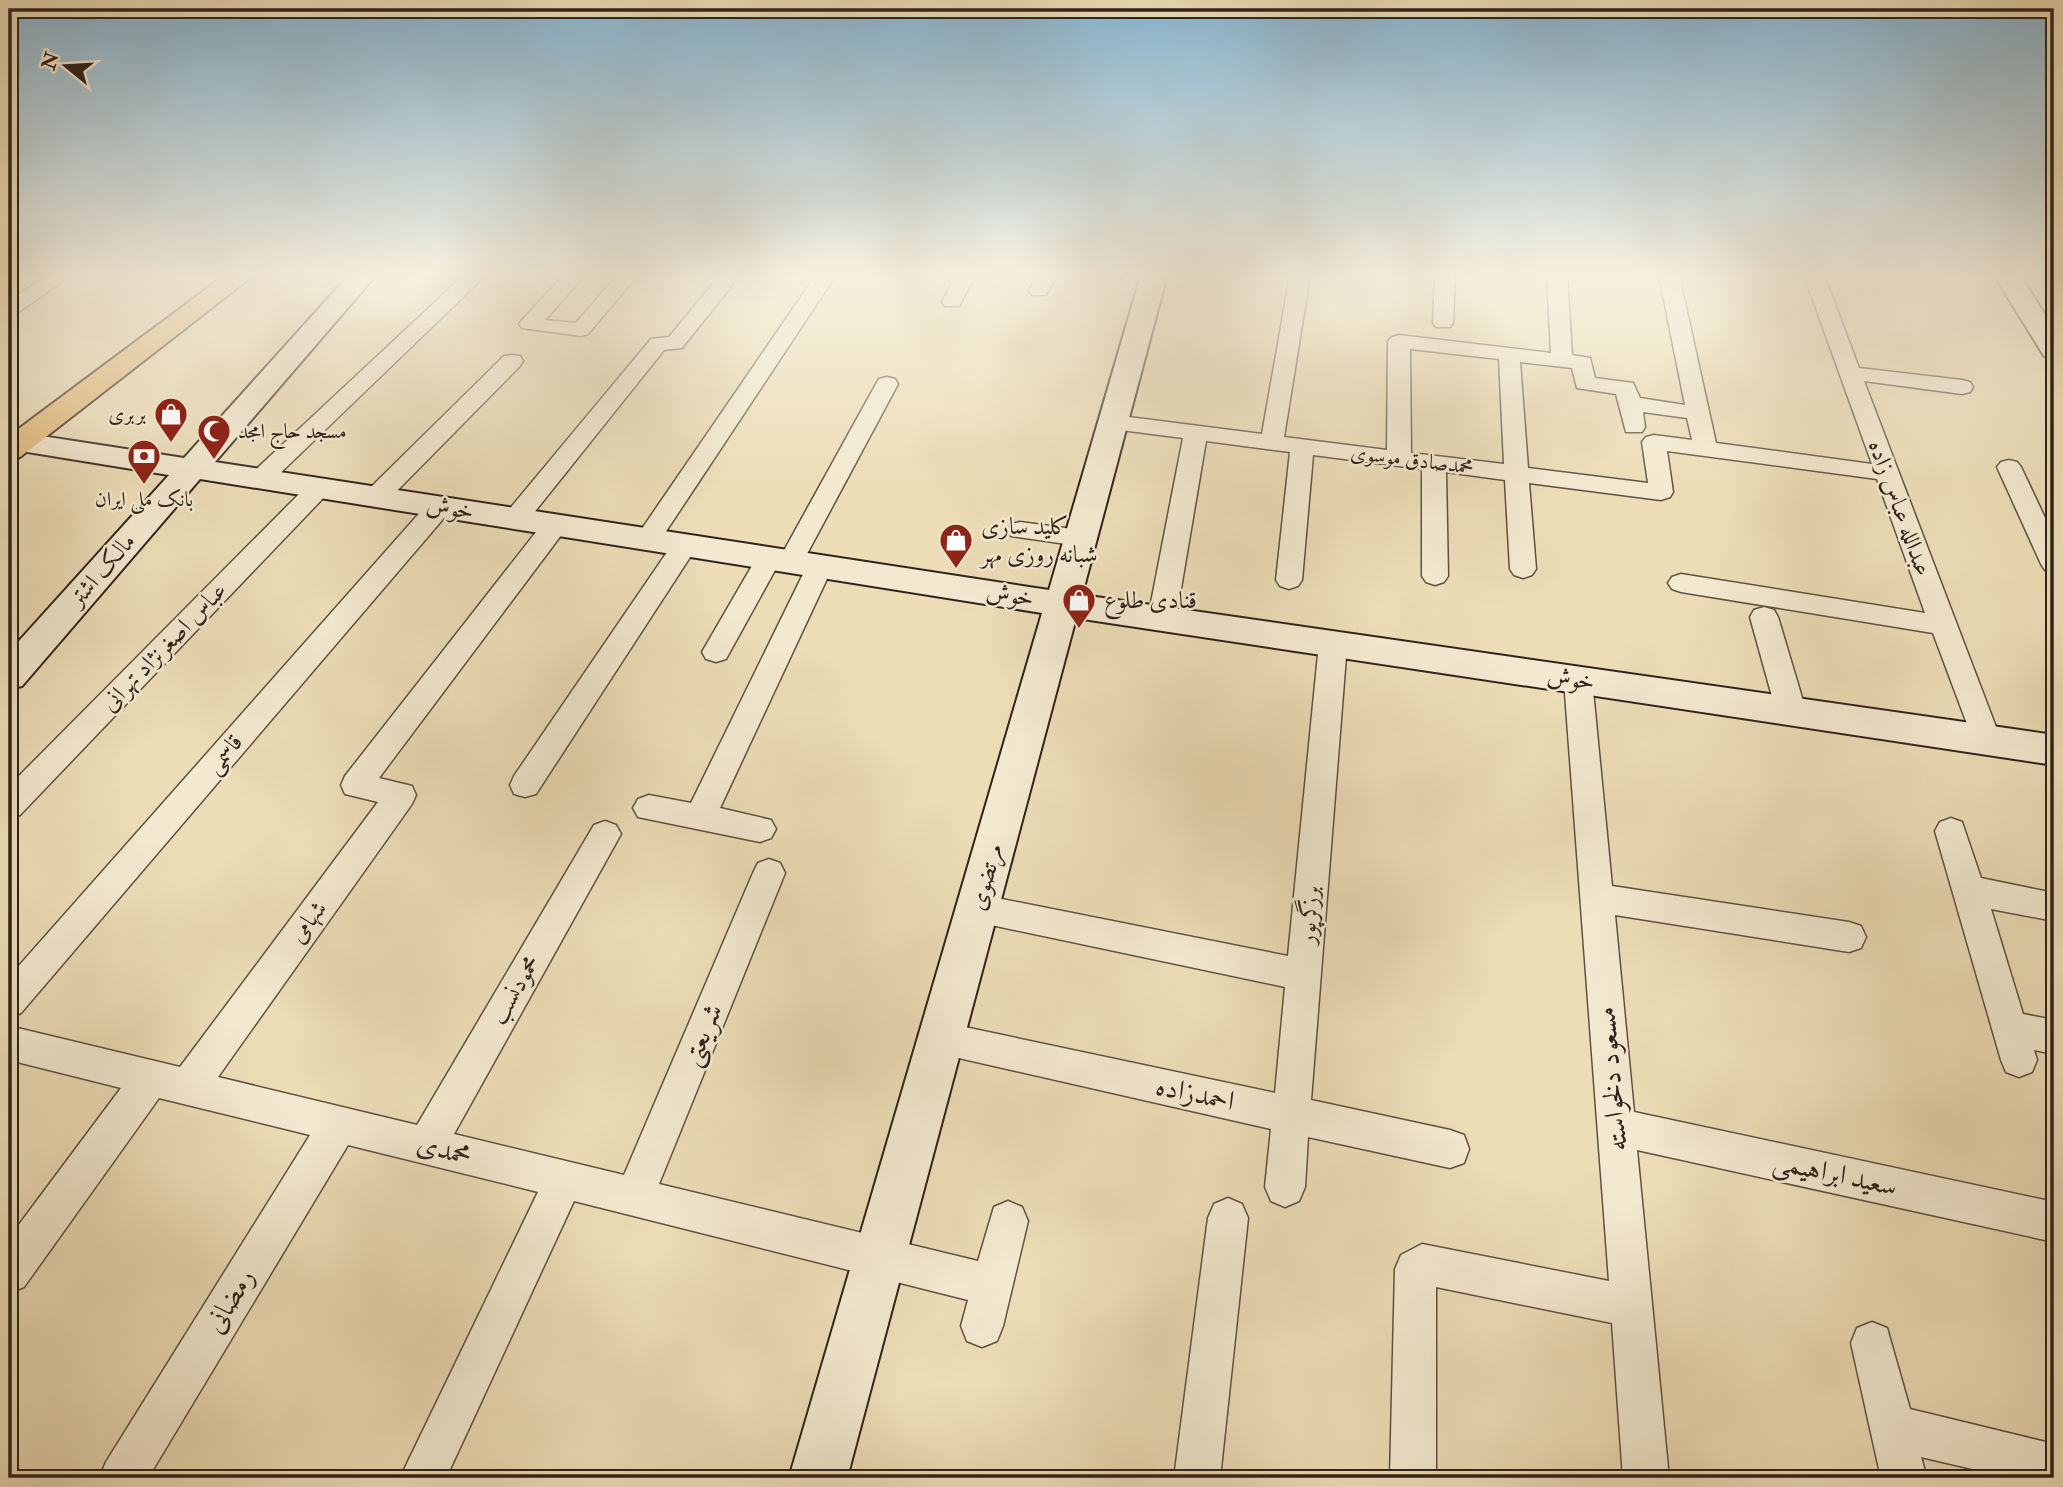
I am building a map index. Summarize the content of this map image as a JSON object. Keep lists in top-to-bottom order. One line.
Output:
{"streets":{"main road":["خوش","مالک اشتر","مرتضوی"],"street":["محمدصادق موسوی","عبدالله عباس زاده","عباس اصغرنژاد تهرانی","قاسمی","برزگرپور","شهامی","محمودنسب","شریعتی","مسعود دلخواسته","احمدزاده","محمدی","سعید ابراهیمی","رمضانی"]},"crossings":[["محمدصادق موسوی","مرتضوی"],["خوش","عبدالله عباس زاده"],["خوش","مالک اشتر"],["خوش","عباس اصغرنژاد تهرانی"],["خوش","قاسمی"],["خوش","مرتضوی"],["خوش","برزگرپور"],["خوش","شهامی"],["خوش","مسعود دلخواسته"],["مرتضوی","احمدزاده"],["مرتضوی","محمدی"],["برزگرپور","احمدزاده"],["شهامی","محمدی"],["محمودنسب","محمدی"],["شریعتی","محمدی"],["مسعود دلخواسته","سعید ابراهیمی"],["محمدی","رمضانی"]],"places":{"shop":["بربری","کلید سازی شبانه روزی مهر","قنادی طلوع"],"mosque":["مسجد حاج امجد"],"bank":["بانک ملی ایران"]},"north":"left"}
